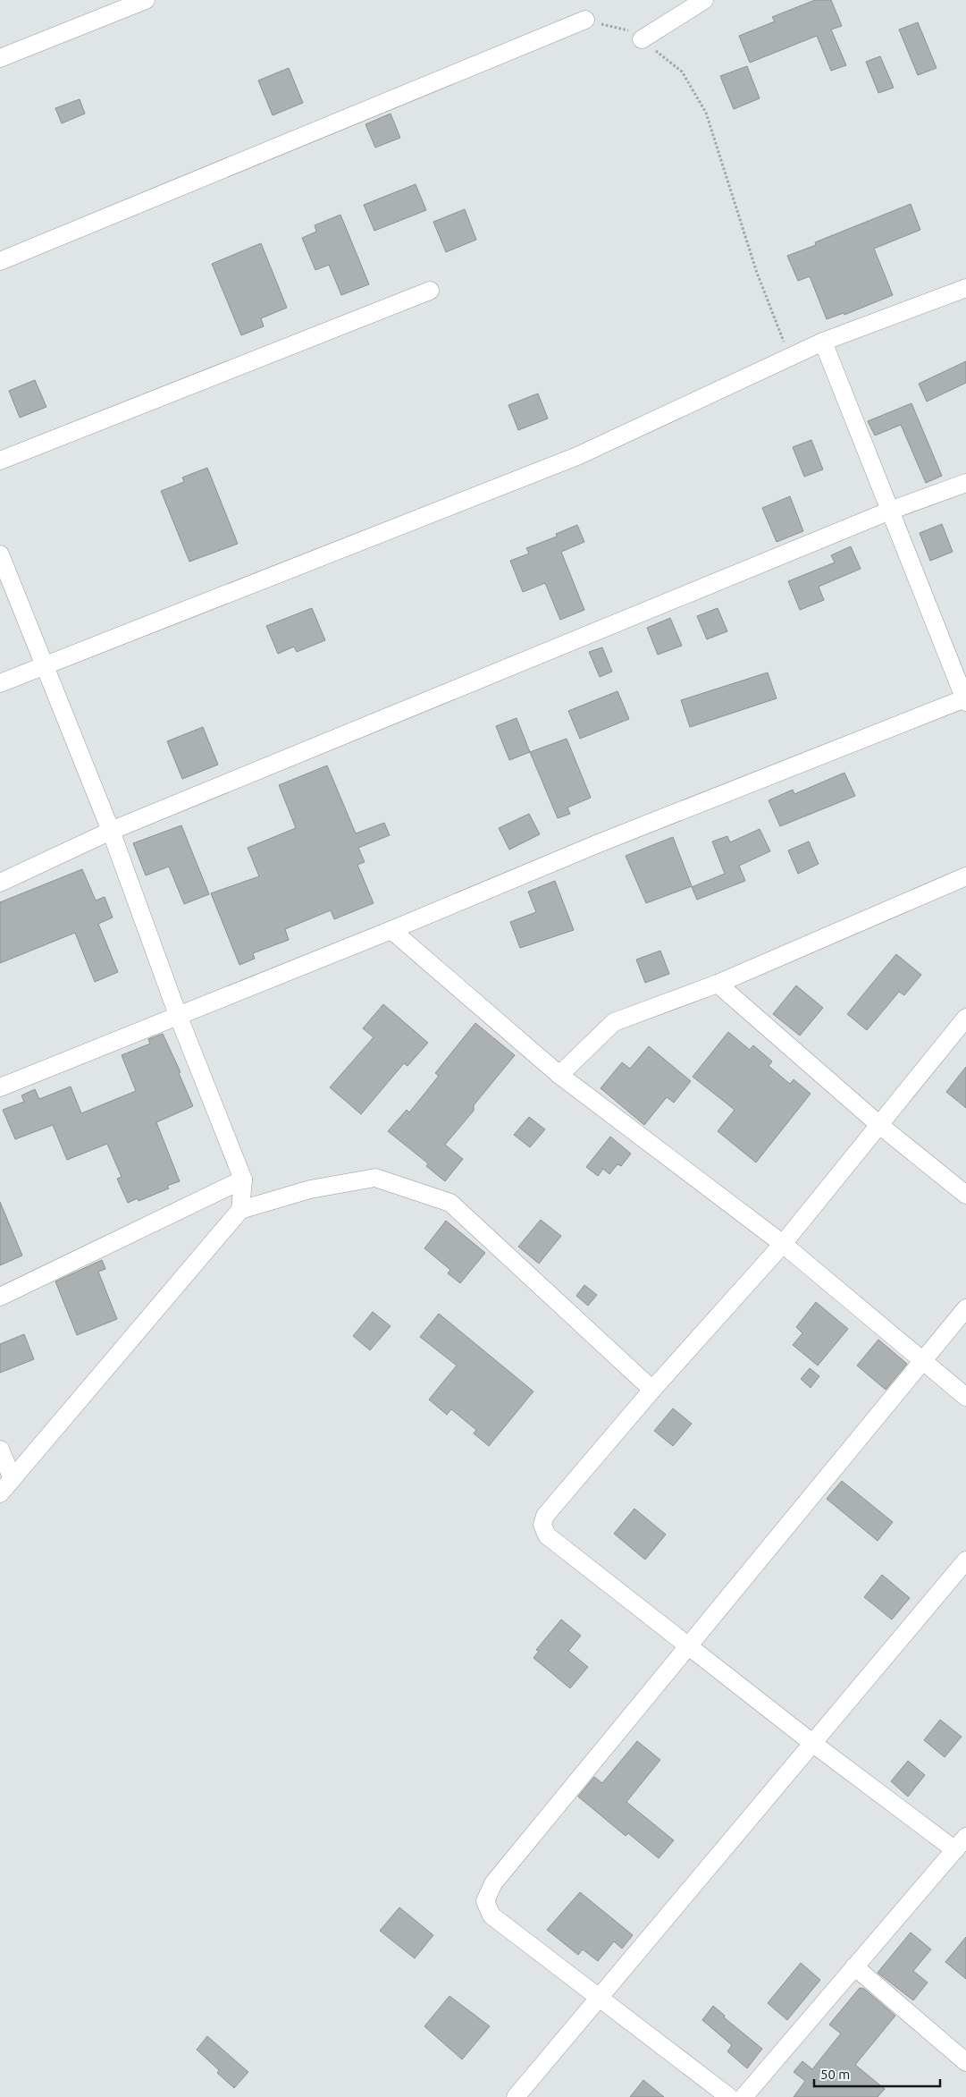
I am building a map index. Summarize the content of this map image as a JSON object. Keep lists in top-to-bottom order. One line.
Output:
{"scale_bar":"50 m"}
